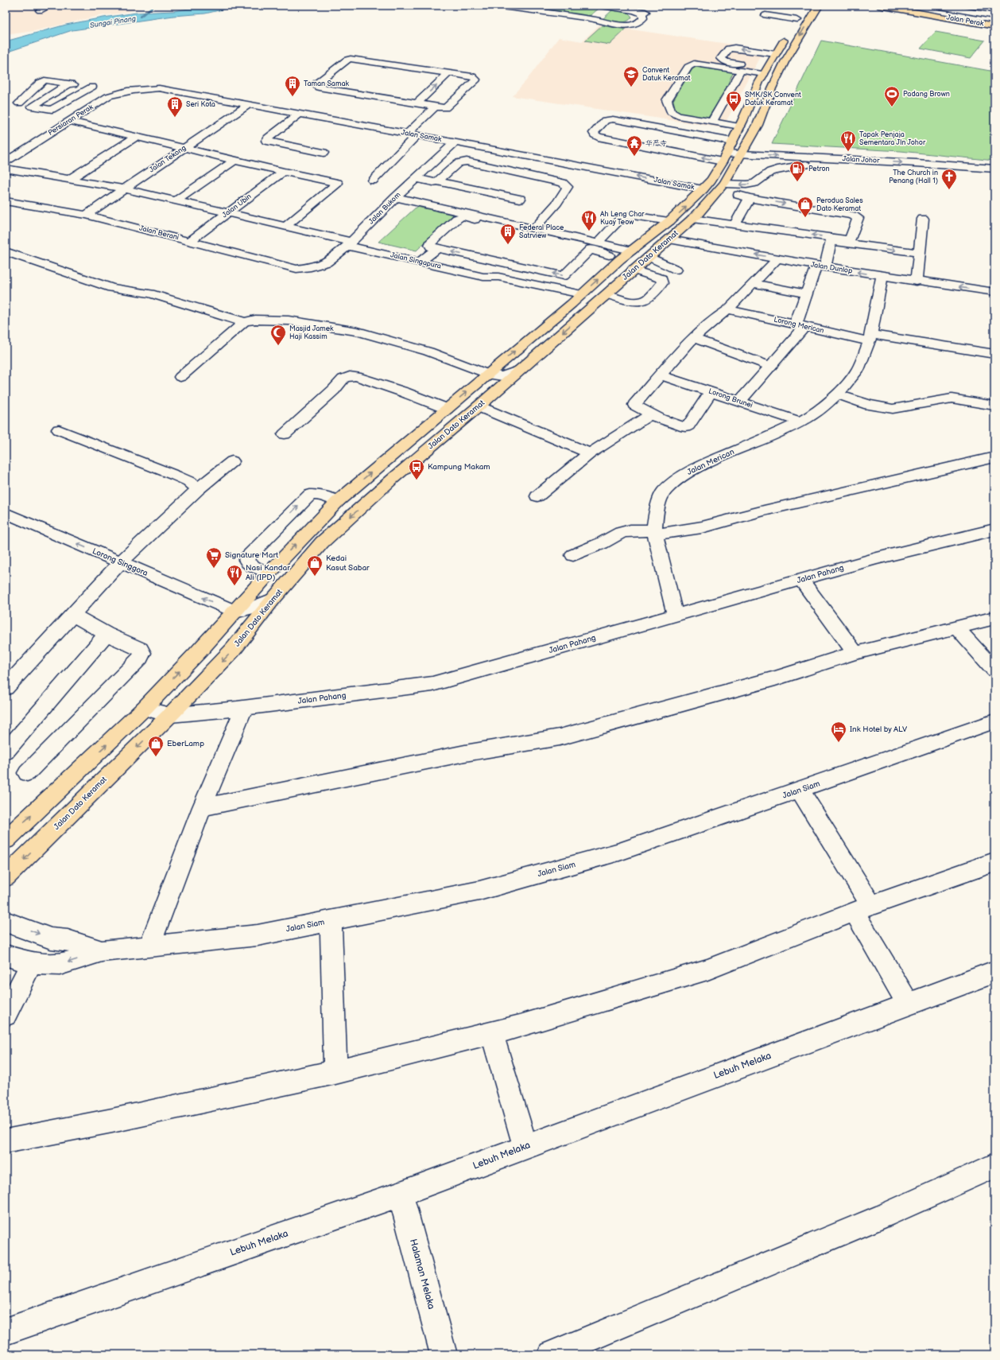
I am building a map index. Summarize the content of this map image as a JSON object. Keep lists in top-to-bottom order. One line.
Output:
{"streets":{"main road":["Jalan Perak","Jalan Dato Keramat"],"street":["Persiaran Perak","Jalan Samak","Jalan Tekong","Jalan Johor","Jalan Ubin","Jalan Bukom","Jalan Berani","Jalan Singapura","Jalan Dunlop","Lorong Merican","Lorong Brunei","Jalan Merican","Lorong Singgora","Jalan Pahang","Jalan Siam","Lebuh Melaka","Halaman Melaka"]},"crossings":[["Persiaran Perak","Jalan Samak"],["Jalan Samak","Jalan Tekong"],["Jalan Samak","Jalan Bukom"],["Jalan Samak","Jalan Dato Keramat"],["Jalan Tekong","Jalan Berani"],["Jalan Tekong","Jalan Singapura"],["Jalan Johor","Jalan Dato Keramat"],["Jalan Ubin","Jalan Berani"],["Jalan Ubin","Jalan Singapura"],["Jalan Bukom","Jalan Berani"],["Jalan Bukom","Jalan Singapura"],["Jalan Dato Keramat","Jalan Singapura"],["Jalan Dato Keramat","Jalan Dunlop"],["Jalan Dato Keramat","Lorong Singgora"],["Jalan Dato Keramat","Jalan Pahang"],["Jalan Dunlop","Jalan Merican"],["Lorong Merican","Jalan Merican"],["Lorong Brunei","Jalan Merican"],["Jalan Merican","Jalan Pahang"],["Lebuh Melaka","Halaman Melaka"]],"water":["Sungai Pinang"],"places":{"school or university":["Convent Datuk Keramat"],"building":["Taman Samak","Seri Kota","Federal Place Satrview"],"sports":["Padang Brown"],"bus stop":["SMK/SK Convent Datuk Keramat","Kampung Makam"],"restaurant":["Tapak Penjaja Sementara Jln Johor","Ah Leng Char Kuay Teow","Nasi Kandar Ali (IPD)"],"temple":["华严寺"],"fuel station":["Petron"],"church":["The Church in Penang (Hall 1)"],"shop":["Perodua Sales Dato Keramat","Kedai Kasut Sabar","EberLamp"],"mosque":["Masjid Jamek Haji Kassim"],"supermarket":["Signature Mart"],"hotel":["Ink Hotel by ALV"]}}
